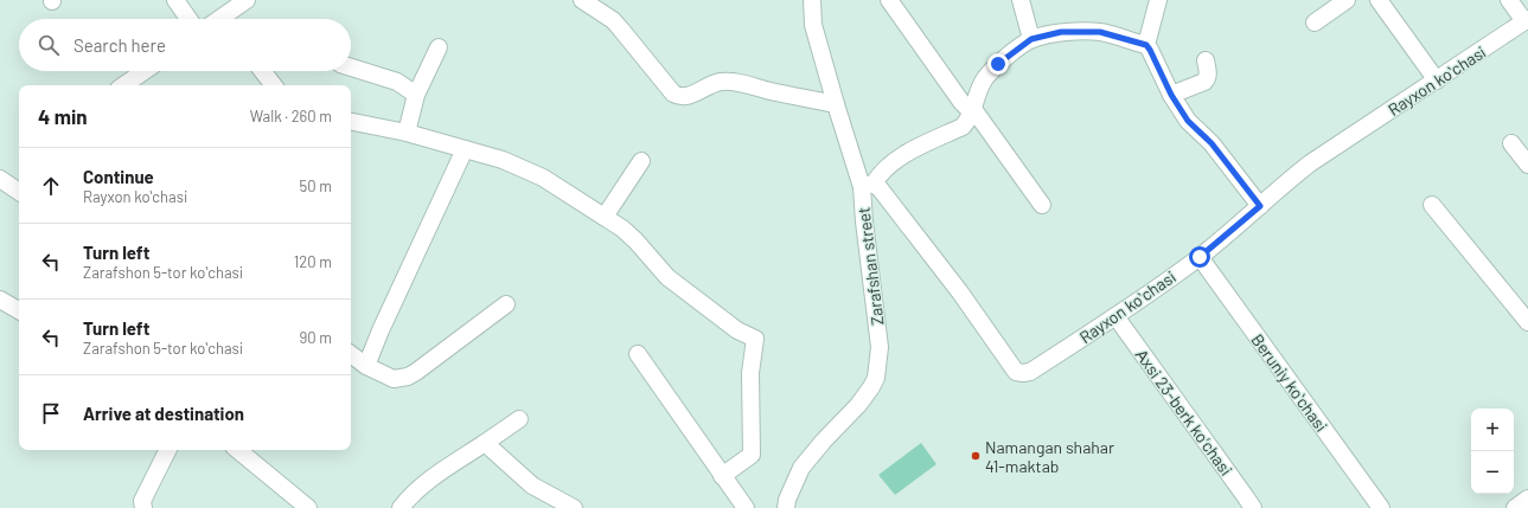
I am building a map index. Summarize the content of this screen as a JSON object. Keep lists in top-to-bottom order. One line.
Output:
{"streets":{"street":["Rayxon koʻchasi","Zarafshan street","Beruniy koʻchasi","Аxsi 23-berk koʼchasi"]},"crossings":[["Rayxon koʻchasi","Zarafshan street"],["Rayxon koʻchasi","Beruniy koʻchasi"],["Rayxon koʻchasi","Аxsi 23-berk koʼchasi"]],"places":["Namangan shahar 41-maktab"],"page":{"search":"Search here","heading":["4 min","Walk · 260 m"],"list":[["Continue","Rayxon koʻchasi","50 m"],["Turn left","Zarafshon 5-tor koʻchasi","120 m"],["Turn left","Zarafshon 5-tor koʻchasi","90 m"],"Arrive at destination"],"map_buttons":["+","−"]}}
